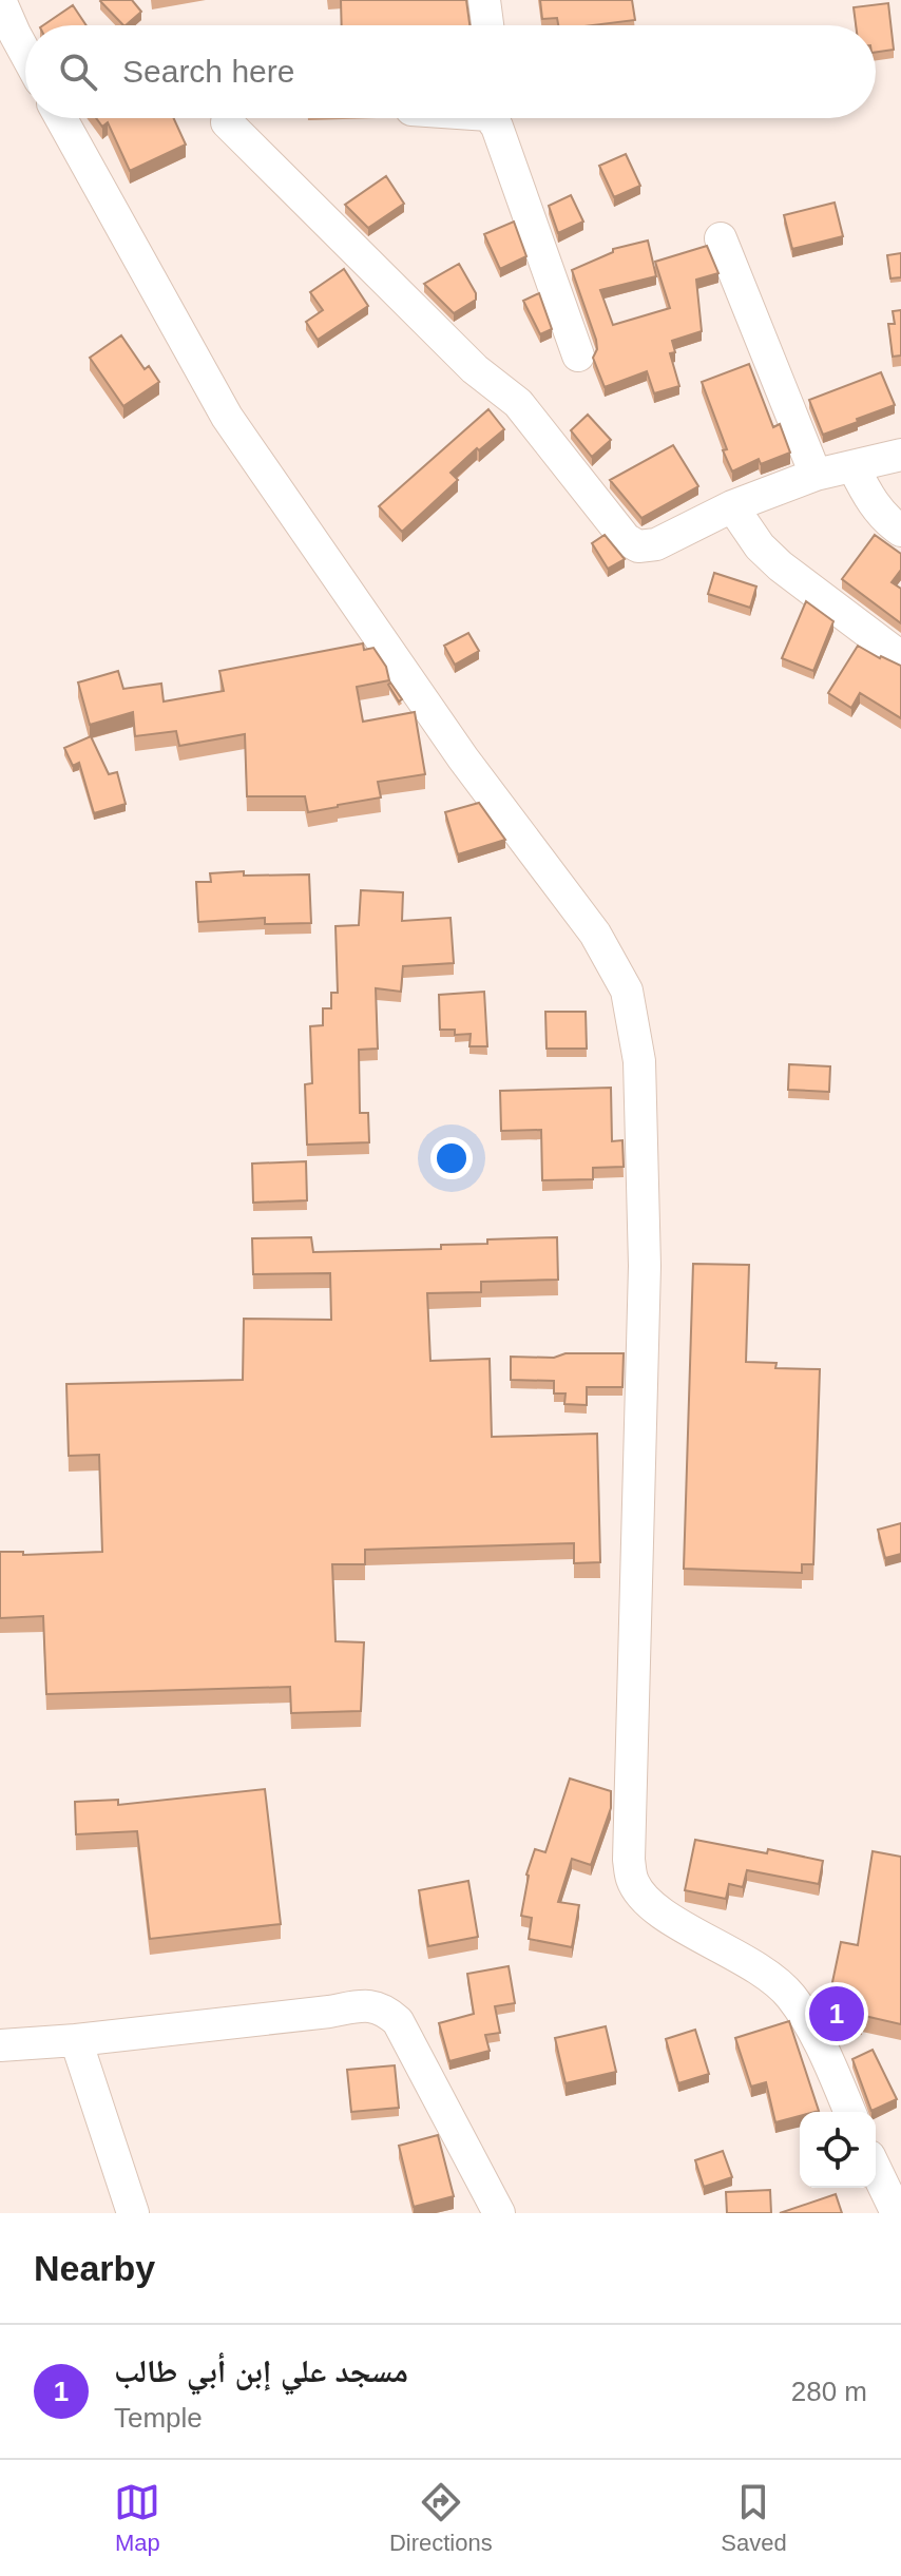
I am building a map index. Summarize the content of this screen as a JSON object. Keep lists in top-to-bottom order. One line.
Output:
{"page":{"search":"Search here","pins":"1","heading":"Nearby","list":[{"mark":"1","name":"مسجد علي إبن أبي طالب","note":"Temple","value":"280 m"}],"nav":["Map","Directions","Saved"]}}
